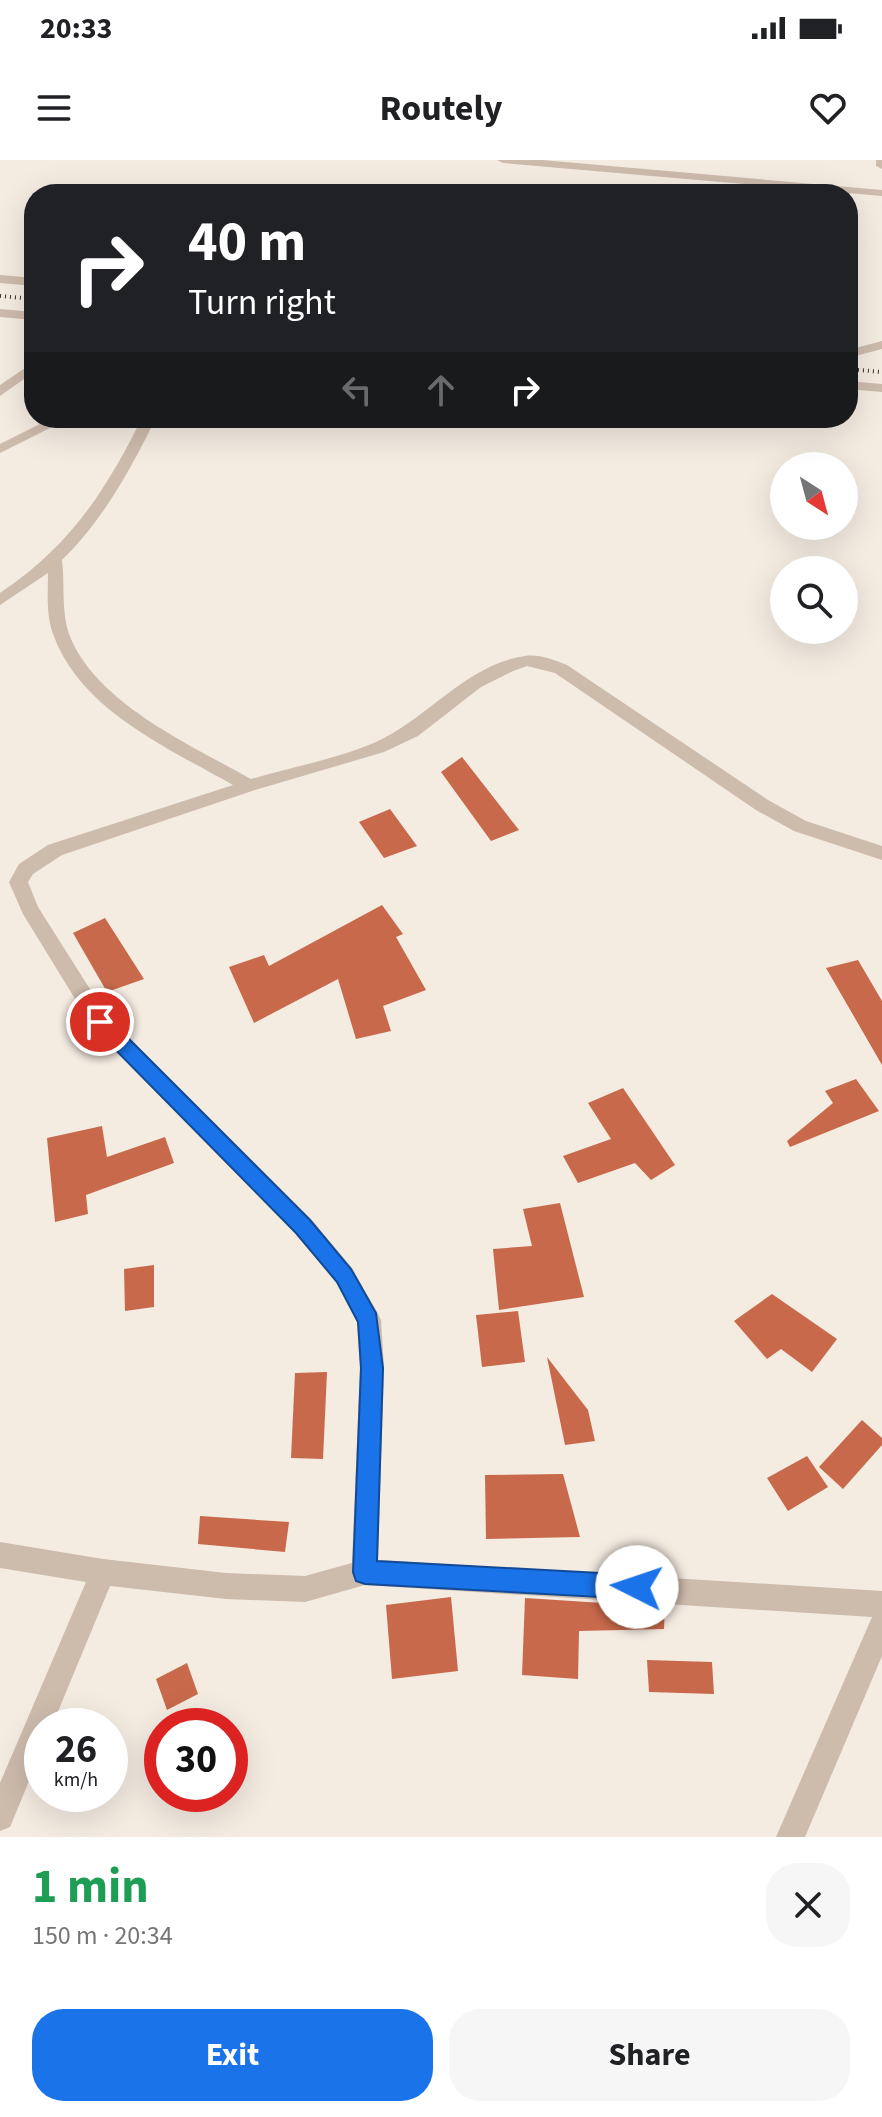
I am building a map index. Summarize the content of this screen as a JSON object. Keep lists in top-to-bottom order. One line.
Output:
{"north":"bottom right","page":{"status":"20:33","header":"Routely","turn":["40 m","Turn right"],"speed":"26 km/h","limit":"30","heading":["1 min","150 m · 20:34"],"buttons":["Exit","Share"]}}
